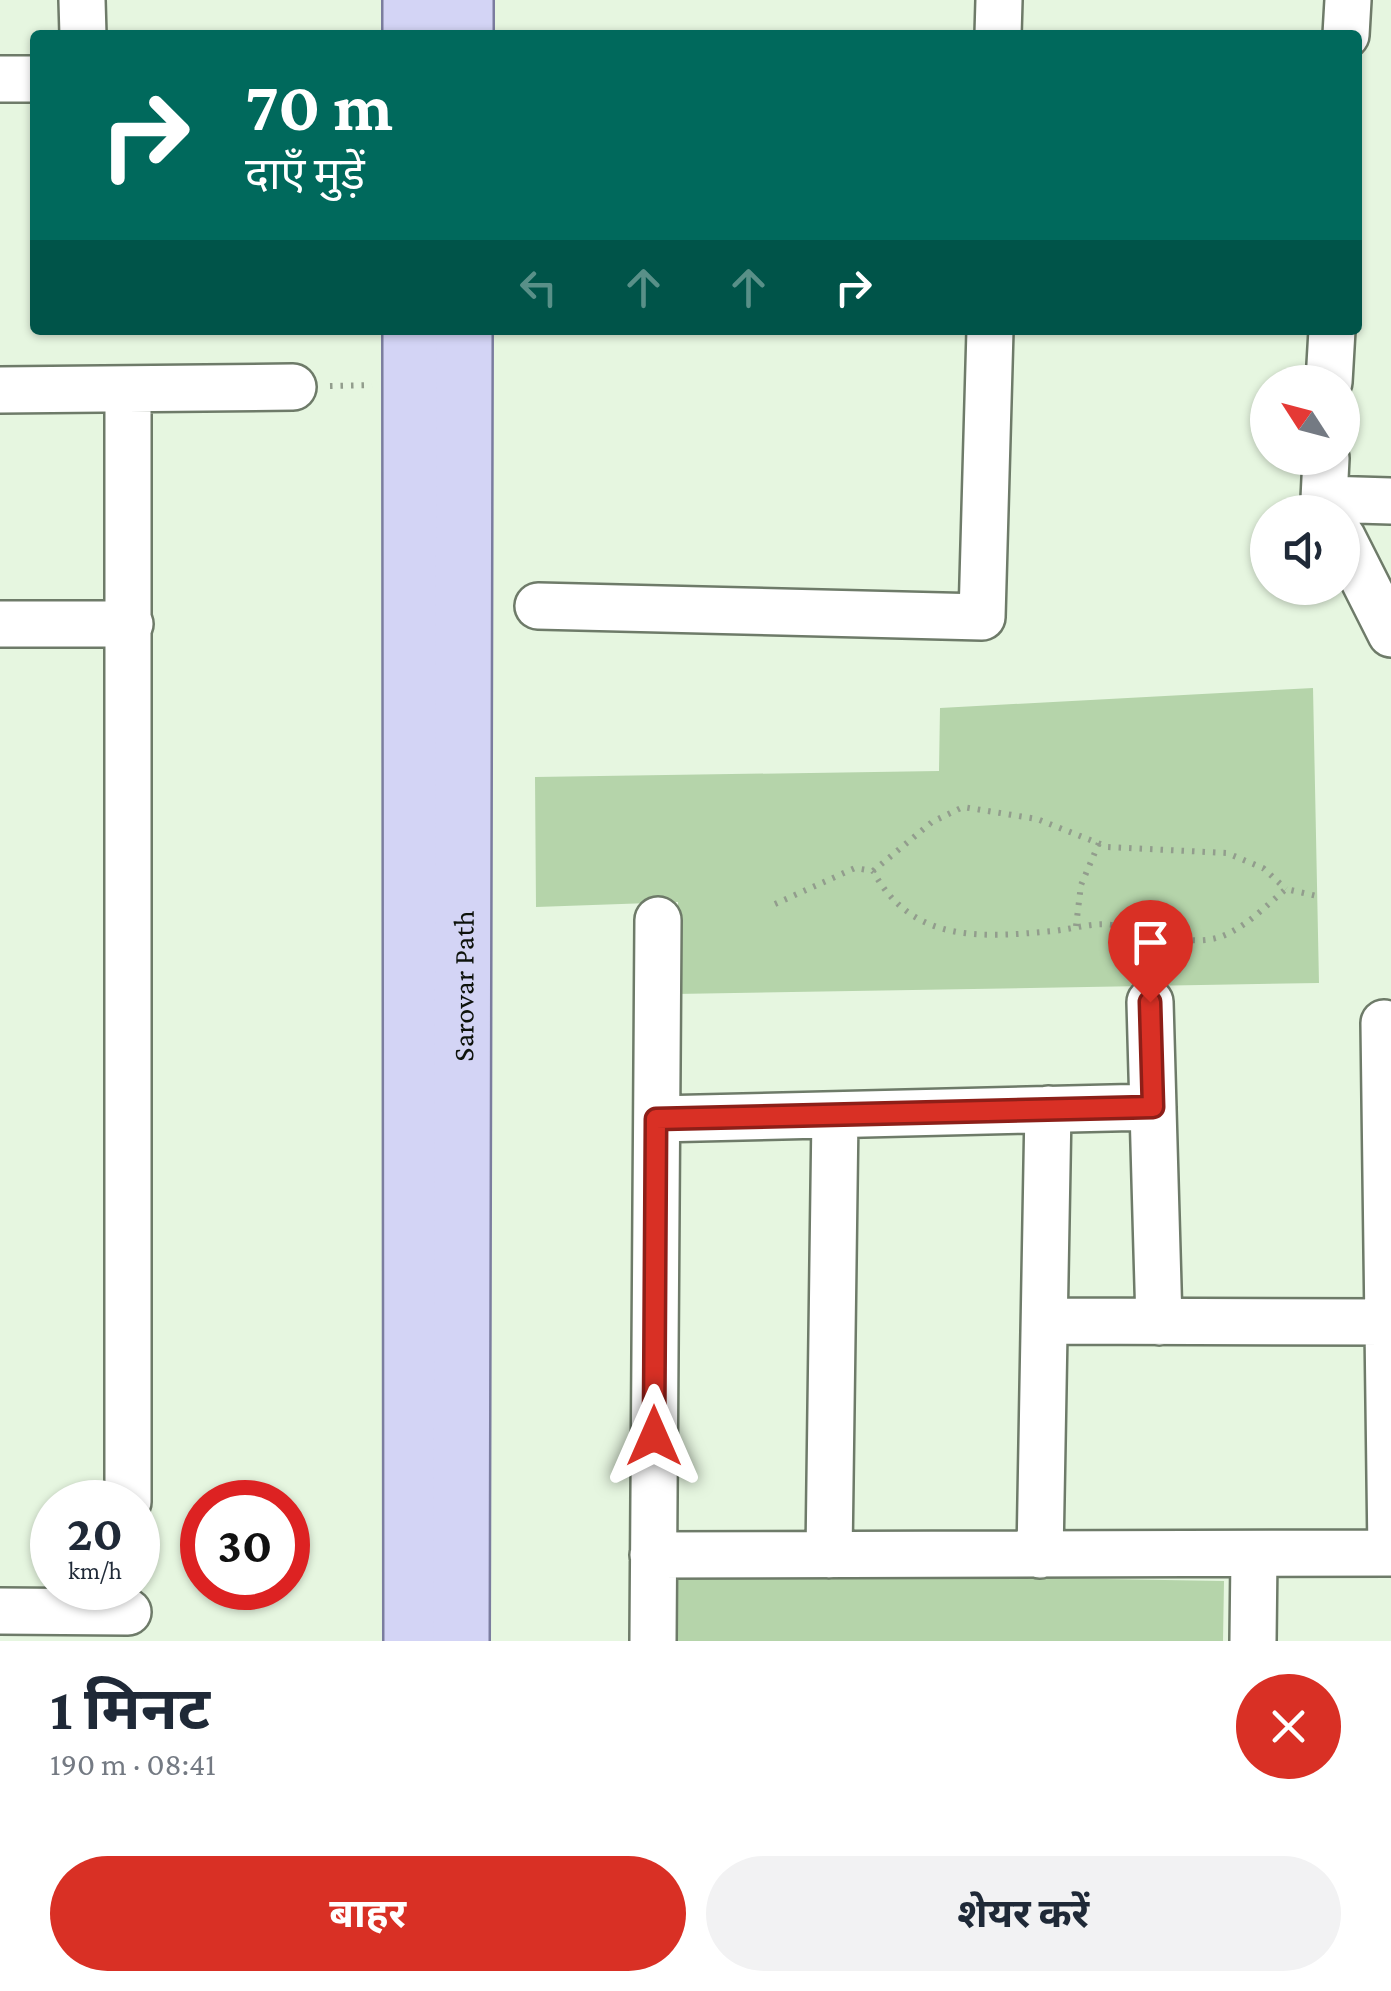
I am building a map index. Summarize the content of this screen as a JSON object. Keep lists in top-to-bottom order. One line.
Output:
{"streets":{"main road":["Sarovar Path"]},"north":"top left","page":{"turn":["70 m","दाएँ मुड़ें"],"speed":"20 km/h","limit":"30","heading":["1 मिनट","190 m · 08:41"],"buttons":["बाहर","शेयर करें"]}}
